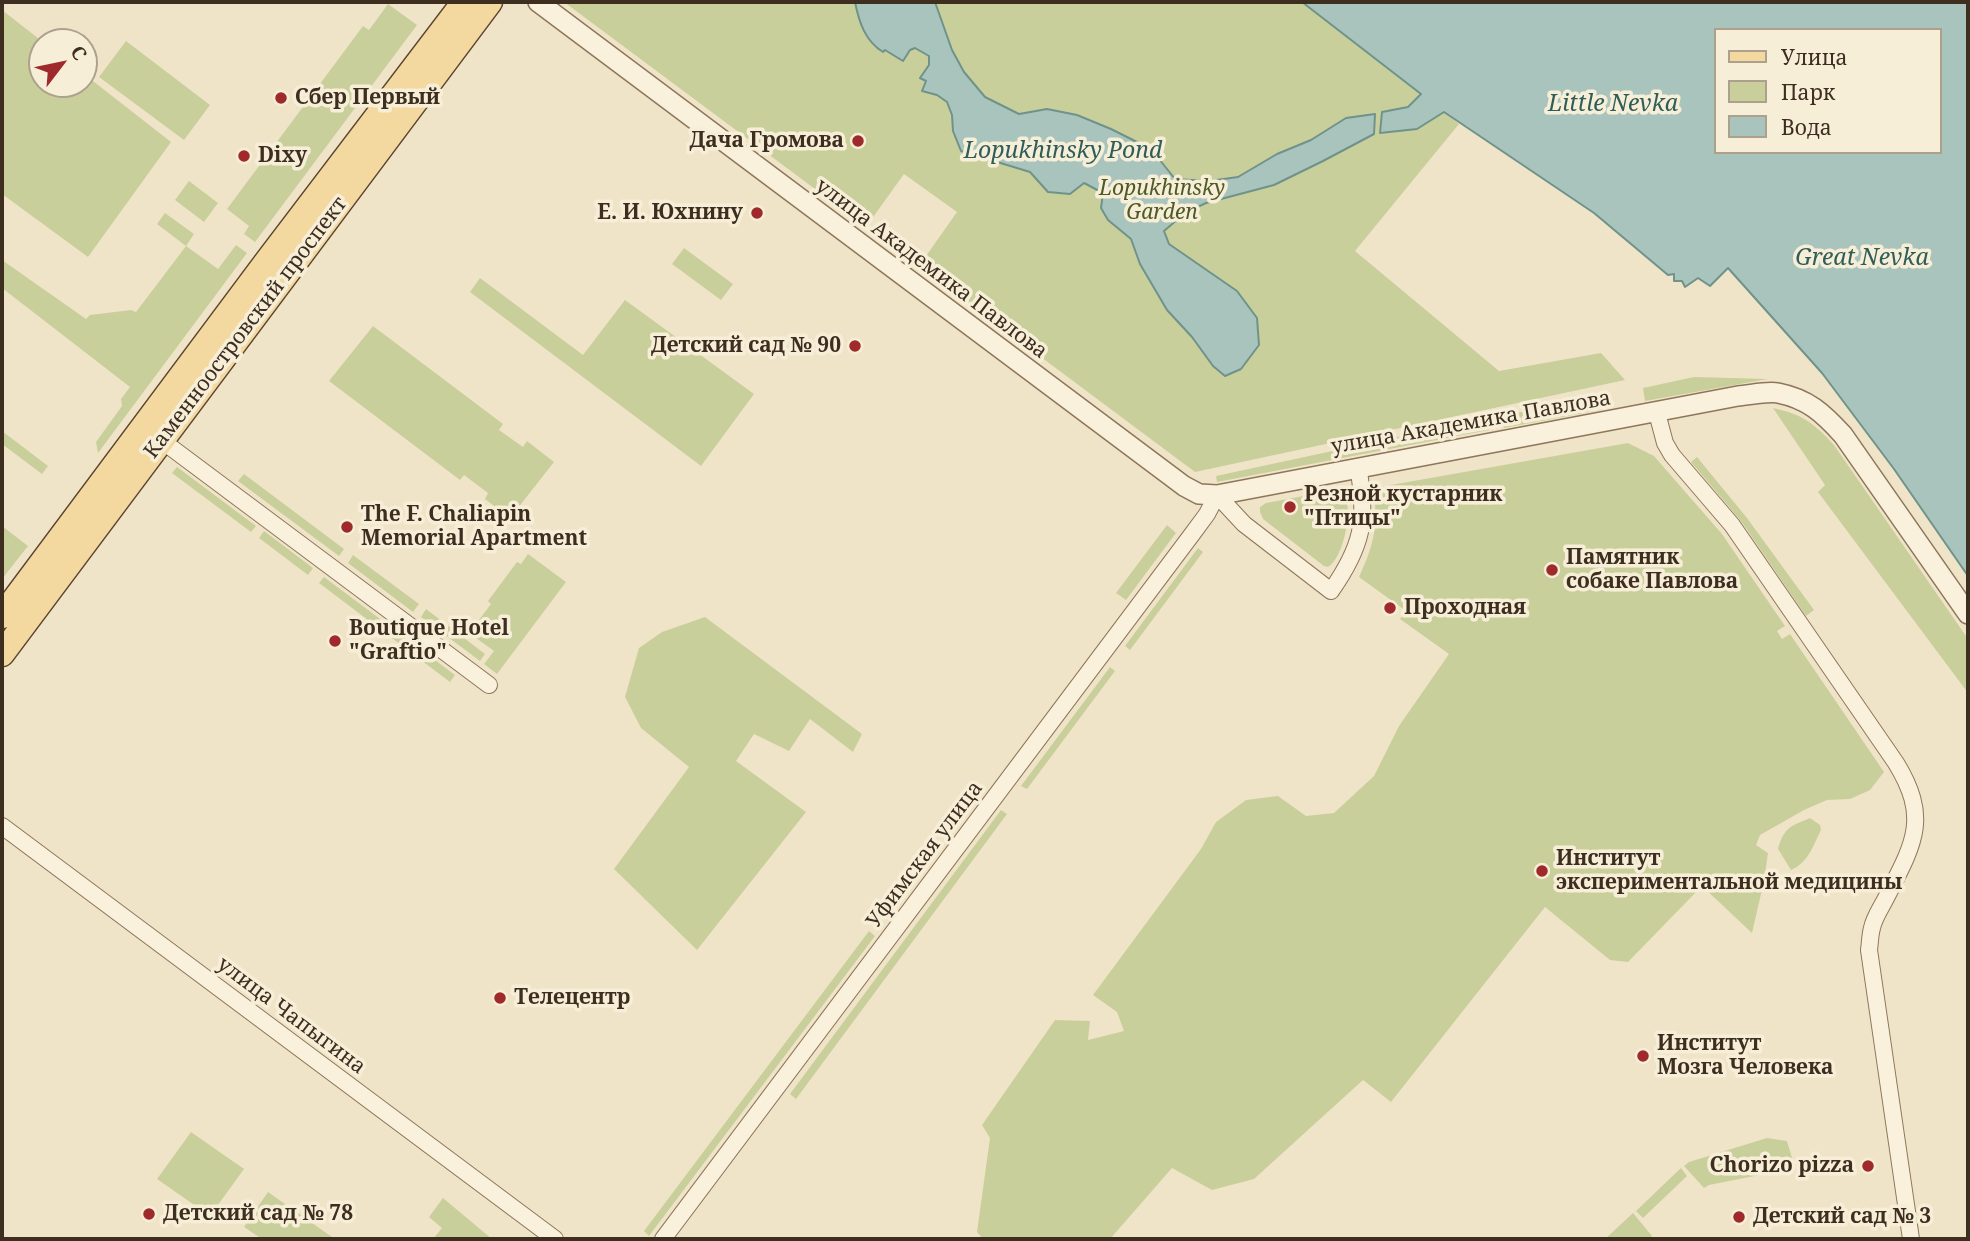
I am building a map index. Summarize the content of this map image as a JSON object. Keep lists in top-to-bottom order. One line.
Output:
{"streets":{"main road":["Каменноостровский проспект"],"street":["улица Академика Павлова","Уфимская улица","улица Чапыгина"]},"crossings":[["улица Академика Павлова","Уфимская улица"]],"water":["Little Nevka","Lopukhinsky Pond","Great Nevka"],"parks":["Lopukhinsky Garden"],"places":["Сбер Первый","Дача Громова","Dixy","Е. И. Юхнину","Детский сад № 90","Резной кустарник \"Птицы\"","The F. Chaliapin Memorial Apartment","Памятник собаке Павлова","Проходная","Boutique Hotel \"Graftio\"","Институт экспериментальной медицины","Телецентр","Институт Мозга Человека","Chorizo pizza","Детский сад № 78","Детский сад № 3"],"legend":["Улица","Парк","Вода"],"north":"top right"}
